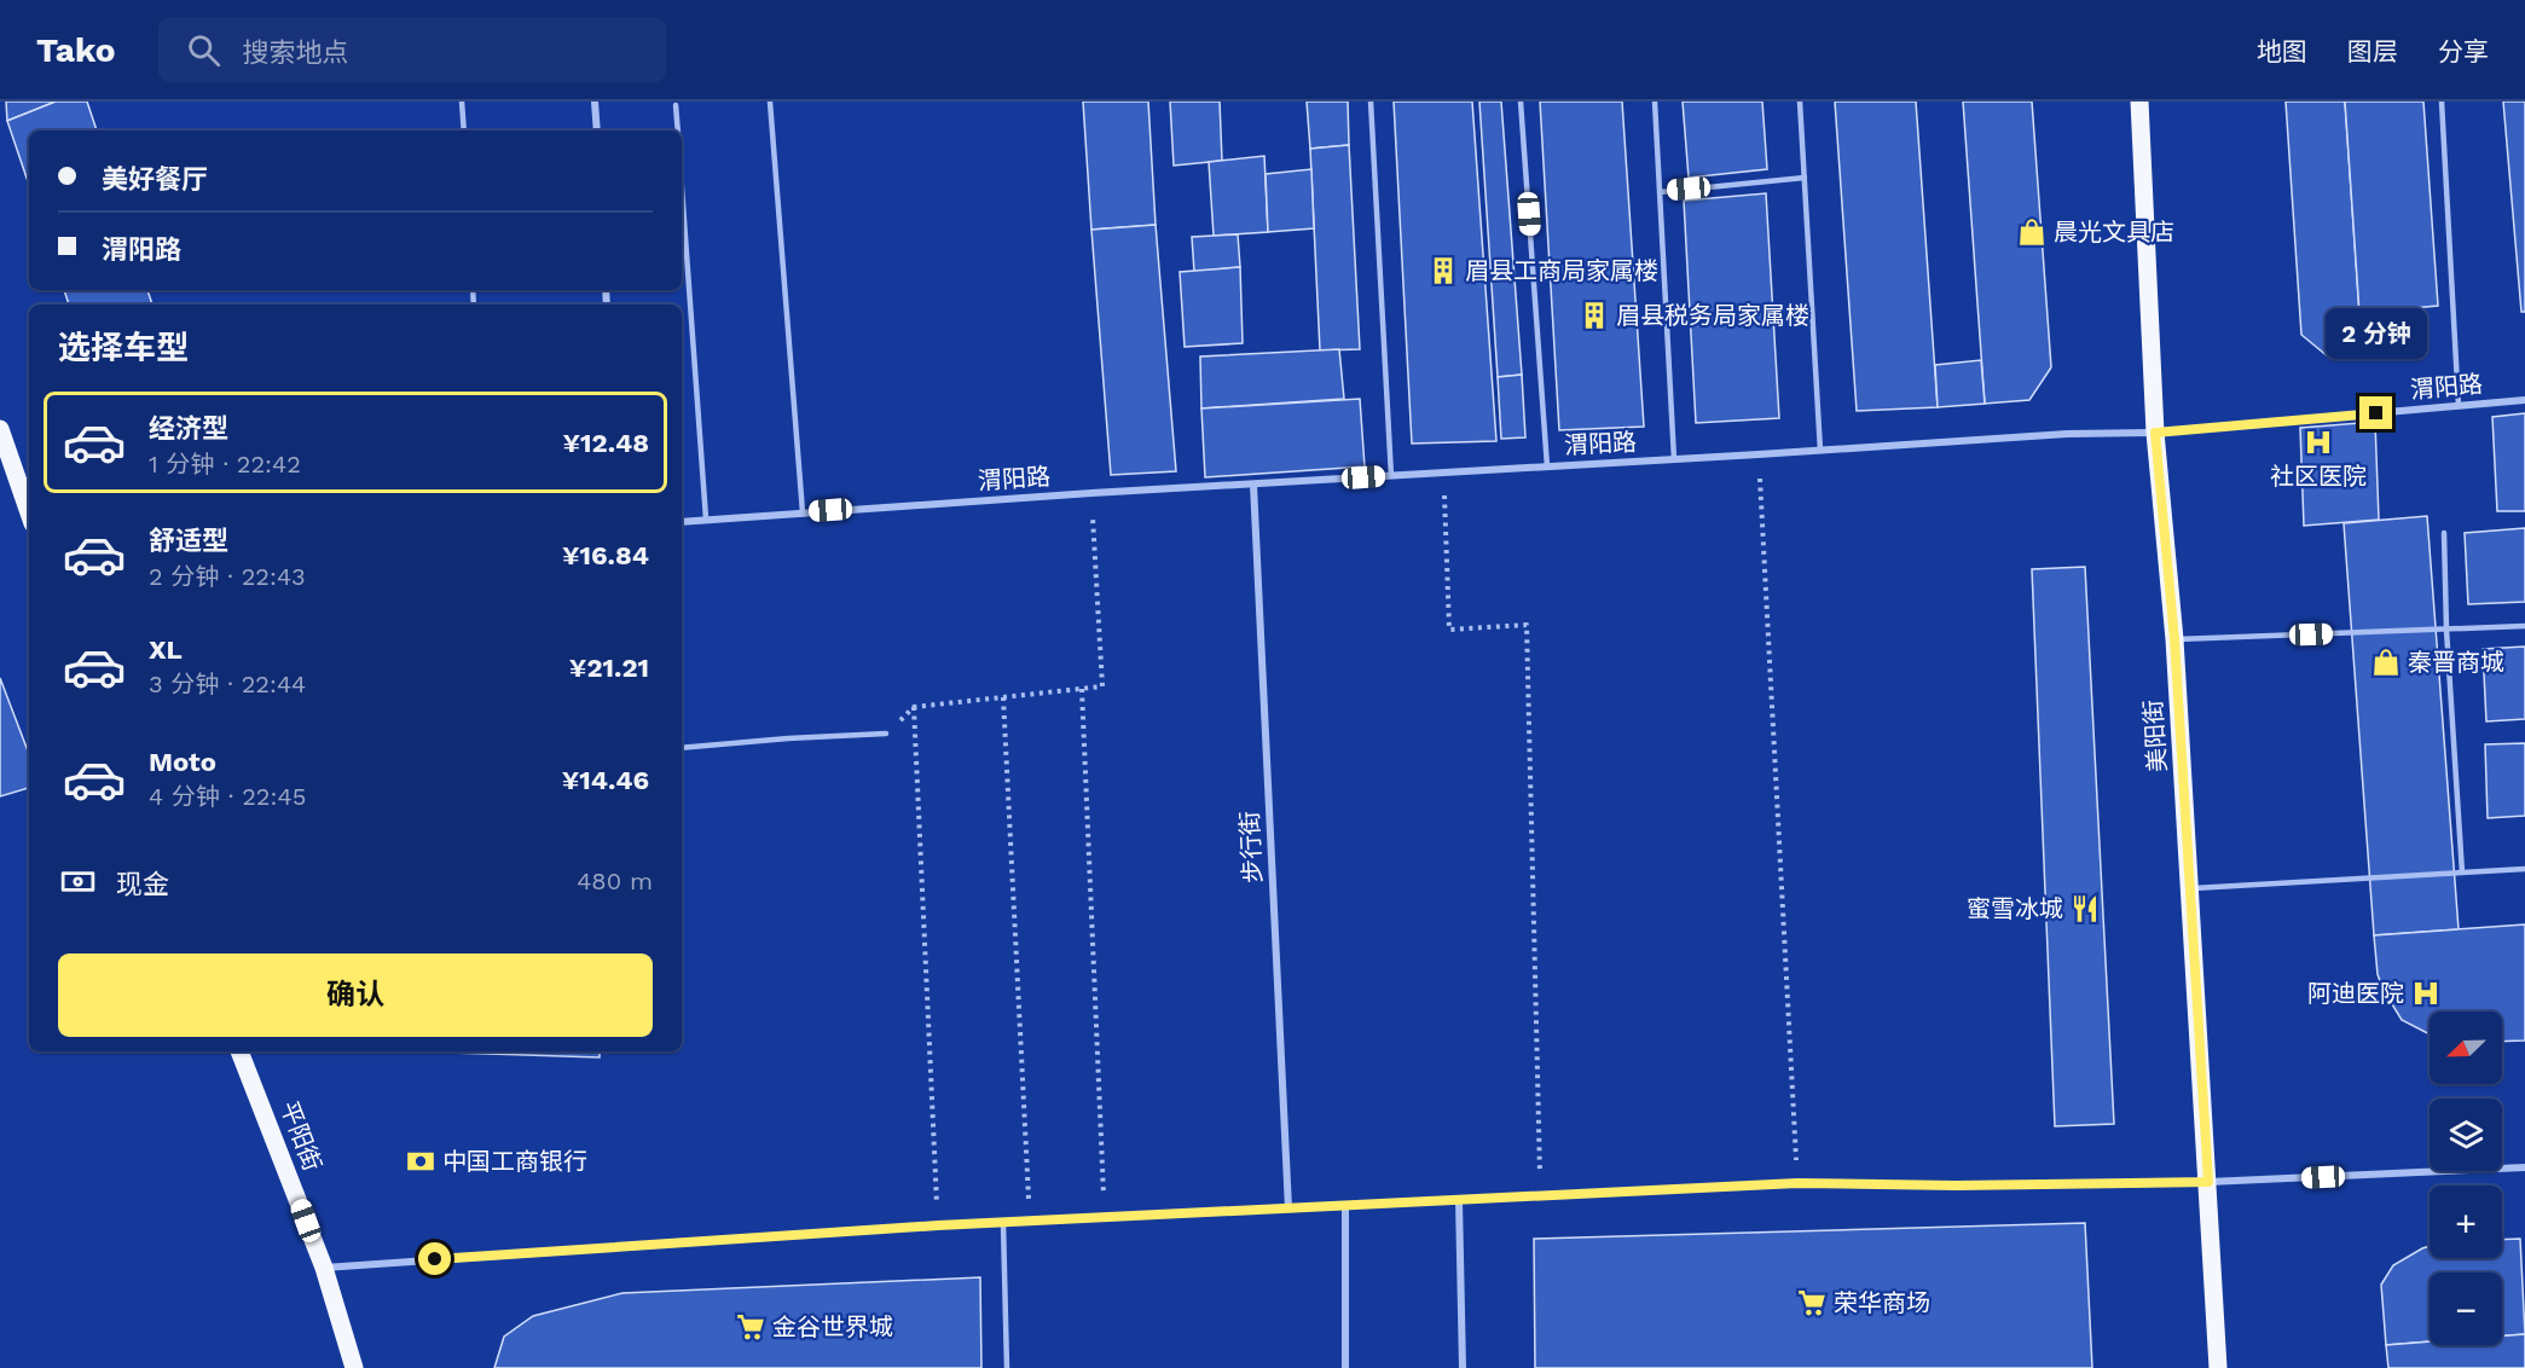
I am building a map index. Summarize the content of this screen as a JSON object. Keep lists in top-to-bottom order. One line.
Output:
{"streets":{"main road":["美阳街","平阳街"],"street":["渭阳路","步行街"]},"crossings":[["渭阳路","美阳街"],["渭阳路","步行街"]],"places":{"shop":["晨光文具店","秦晋商城"],"building":["眉县工商局家属楼","眉县税务局家属楼"],"hospital":["社区医院","阿迪医院"],"restaurant":["蜜雪冰城"],"bank":["中国工商银行"],"supermarket":["荣华商场","金谷世界城"]},"north":"bottom left","page":{"header":"Tako","search":"搜索地点","nav":["地图","图层","分享"],"banner":["美好餐厅","渭阳路"],"heading":"选择车型","bubble":"2 分钟","list":[{"name":"经济型","note":"1 分钟 · 22:42","value":"¥12.48"},{"name":"舒适型","note":"2 分钟 · 22:43","value":"¥16.84"},{"name":"XL","note":"3 分钟 · 22:44","value":"¥21.21"},{"name":"Moto","note":"4 分钟 · 22:45","value":"¥14.46"}],"pay":["现金","480 m"],"buttons":"确认","map_buttons":["+","−"]}}
